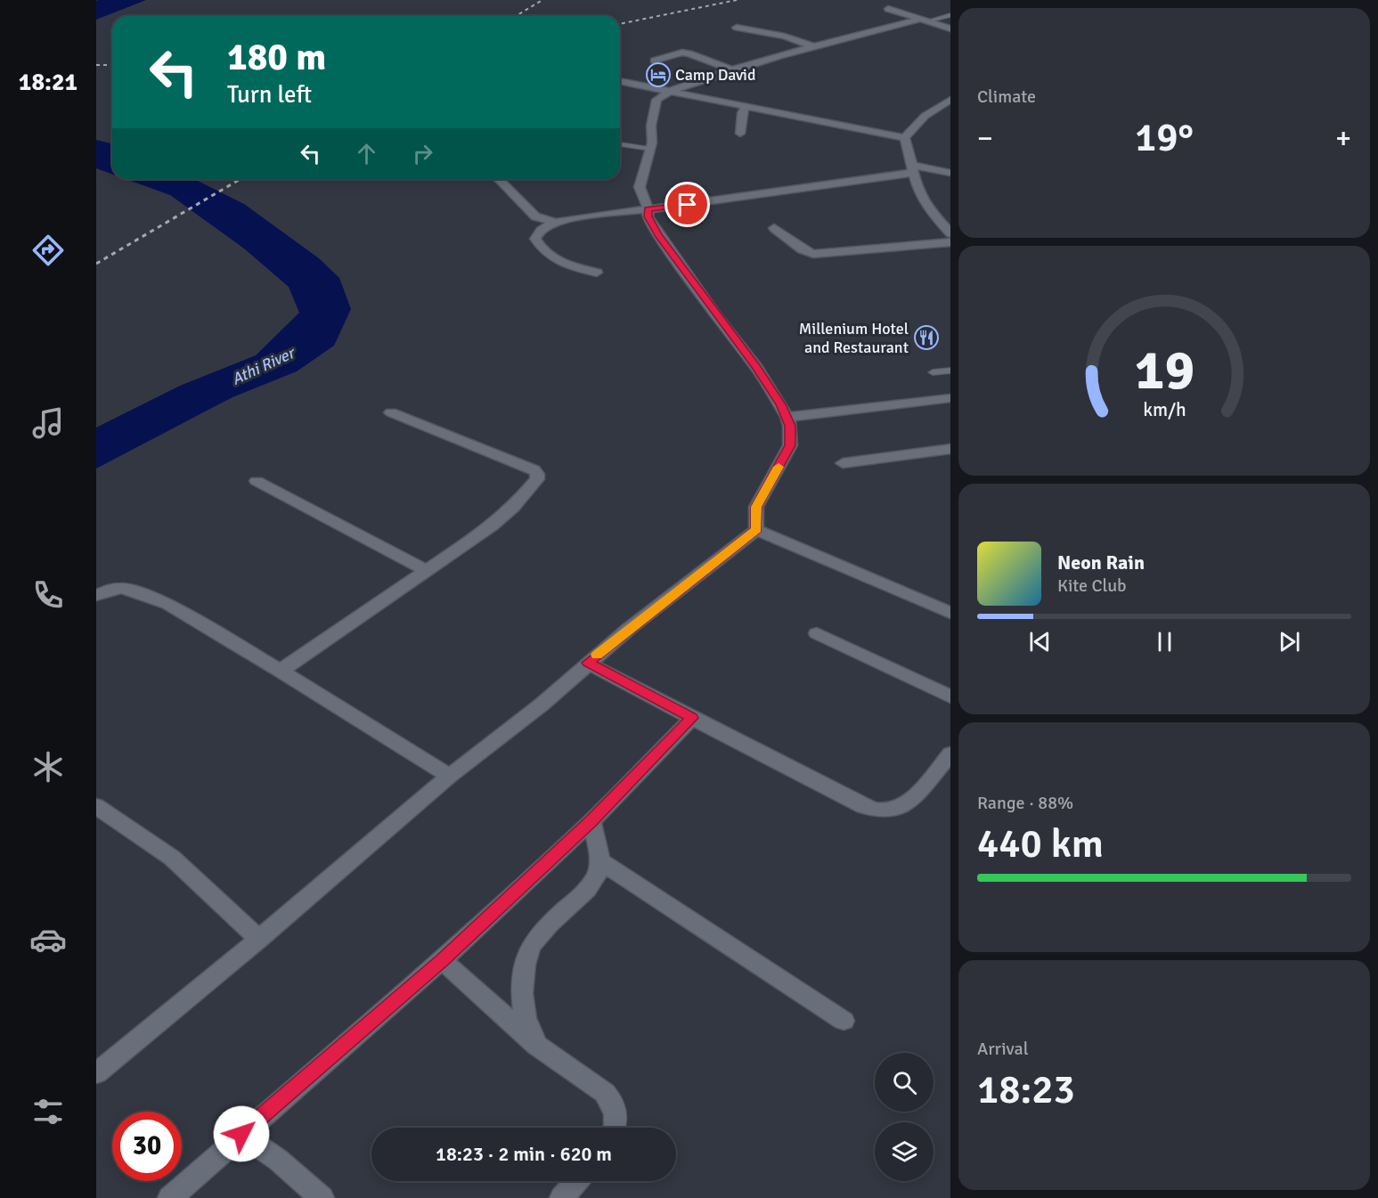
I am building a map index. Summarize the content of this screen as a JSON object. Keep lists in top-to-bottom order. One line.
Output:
{"water":["Athi River"],"places":{"hotel":["Camp David"],"restaurant":["Millenium Hotel and Restaurant"]},"page":{"tabs":"18:21","tile":["Climate",["Range · 88%","440 km"],["Arrival","18:23"]],"turn":["180 m","Turn left"],"heat":["−","19°","+"],"song":["Neon Rain","Kite Club"],"limit":"30","trip":"18:23 · 2 min · 620 m","gauge":["19","km/h"]}}
